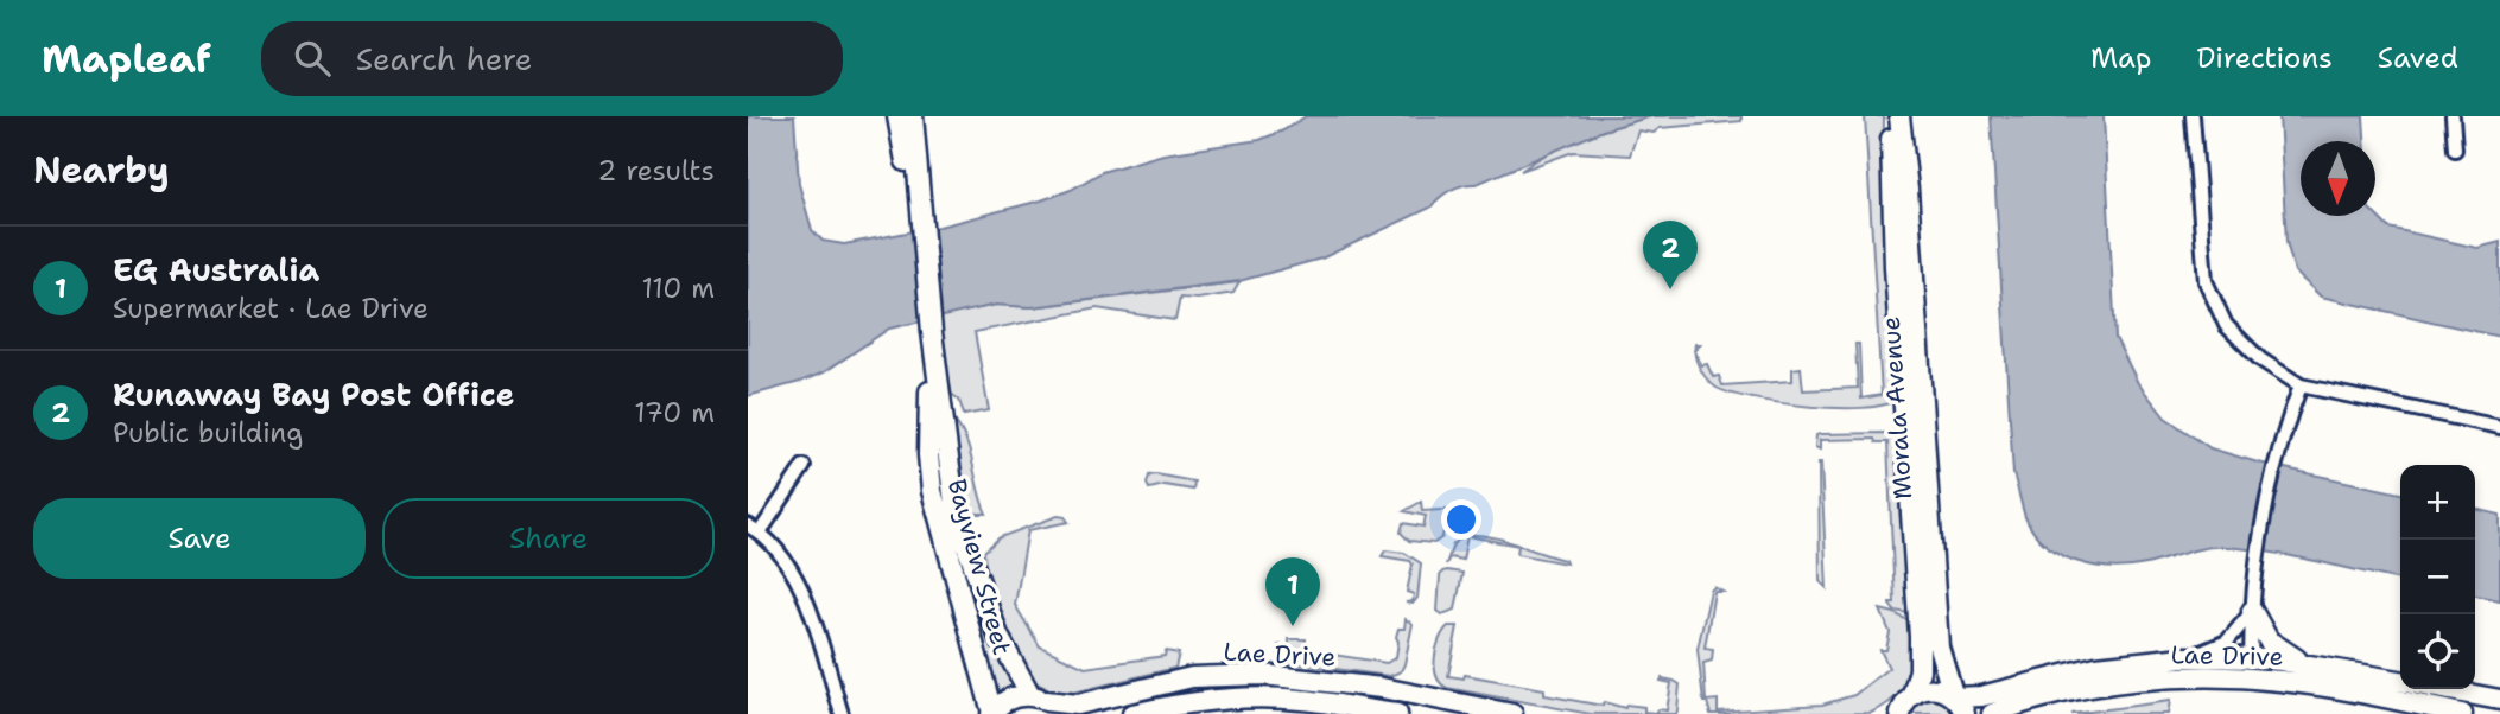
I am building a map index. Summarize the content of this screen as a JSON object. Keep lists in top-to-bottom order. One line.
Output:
{"streets":{"main road":["Morala Avenue","Bayview Street","Lae Drive"]},"crossings":[["Morala Avenue","Lae Drive"],["Bayview Street","Lae Drive"]],"north":"bottom","page":{"header":"Mapleaf","search":"Search here","nav":["Map","Directions","Saved"],"heading":["Nearby","2 results"],"pins":["2","1"],"list":[{"mark":"1","name":"EG Australia","note":"Supermarket · Lae Drive","value":"110 m"},{"mark":"2","name":"Runaway Bay Post Office","note":"Public building","value":"170 m"}],"map_buttons":["+","−"],"buttons":["Save","Share"]}}
